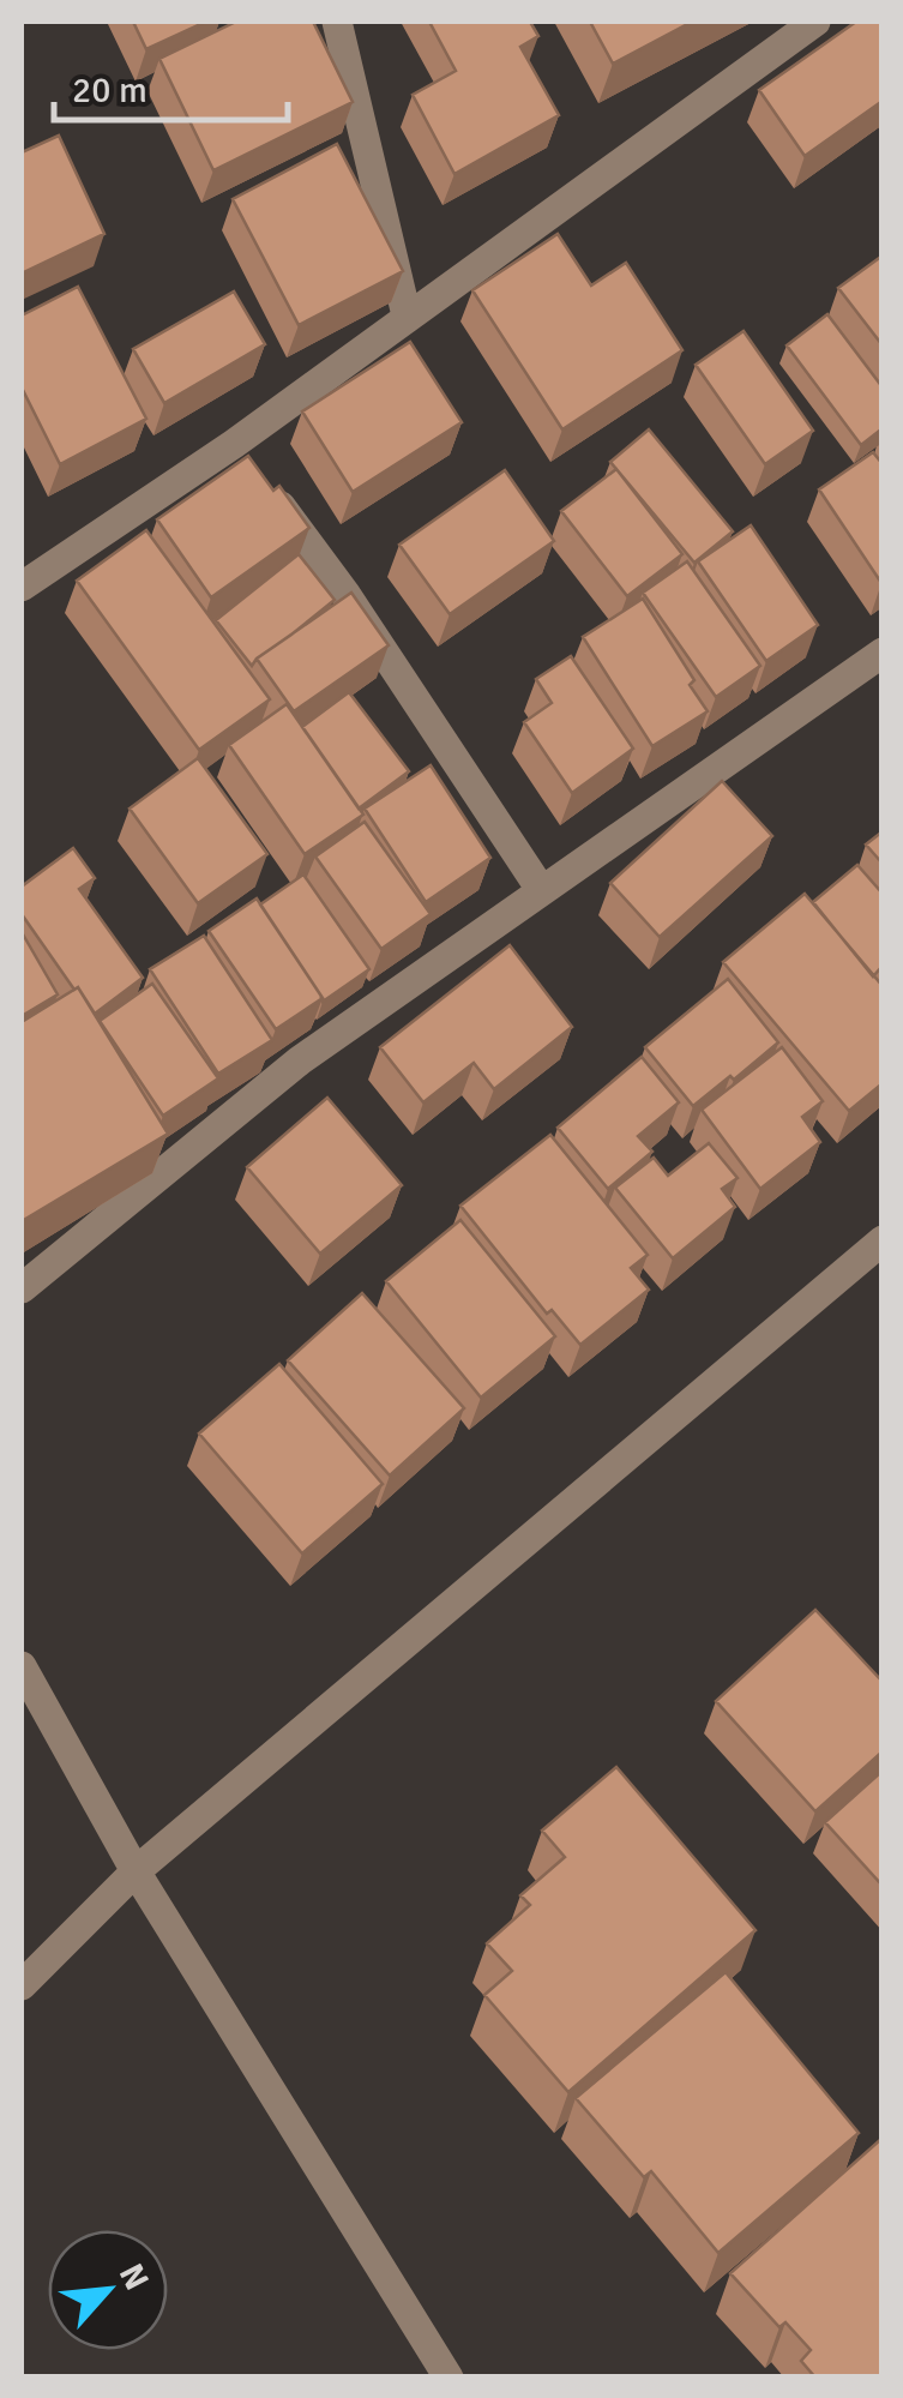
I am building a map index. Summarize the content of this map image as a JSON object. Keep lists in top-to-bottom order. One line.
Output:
{"scale_bar":"20 m","north":"top right"}
